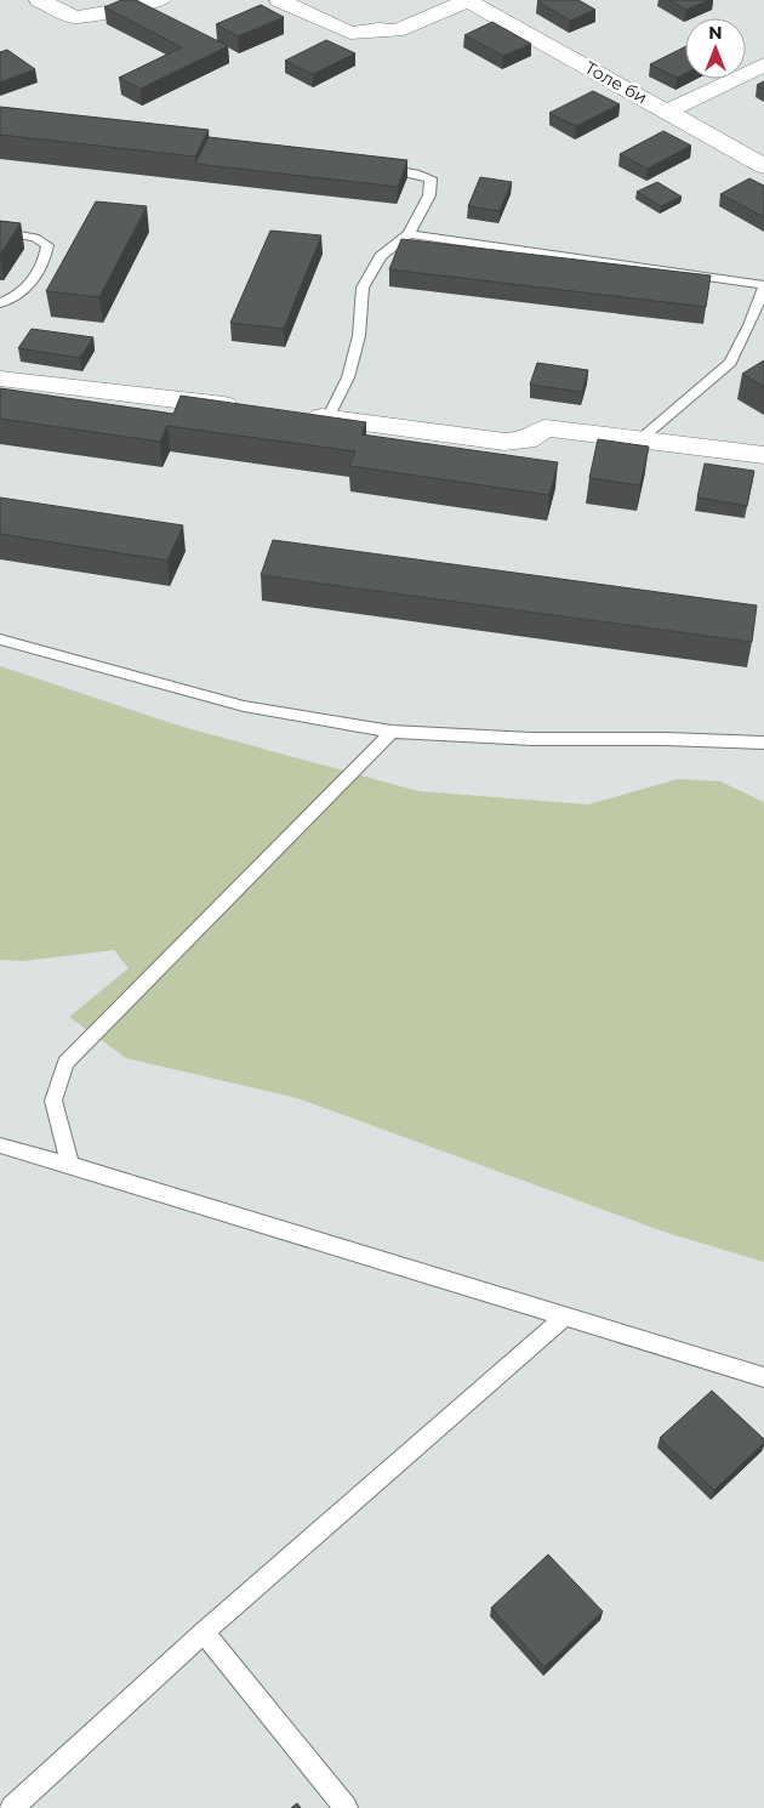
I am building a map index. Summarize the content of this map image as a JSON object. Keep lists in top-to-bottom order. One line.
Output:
{"streets":{"street":["Толе би"]},"north":"top"}
